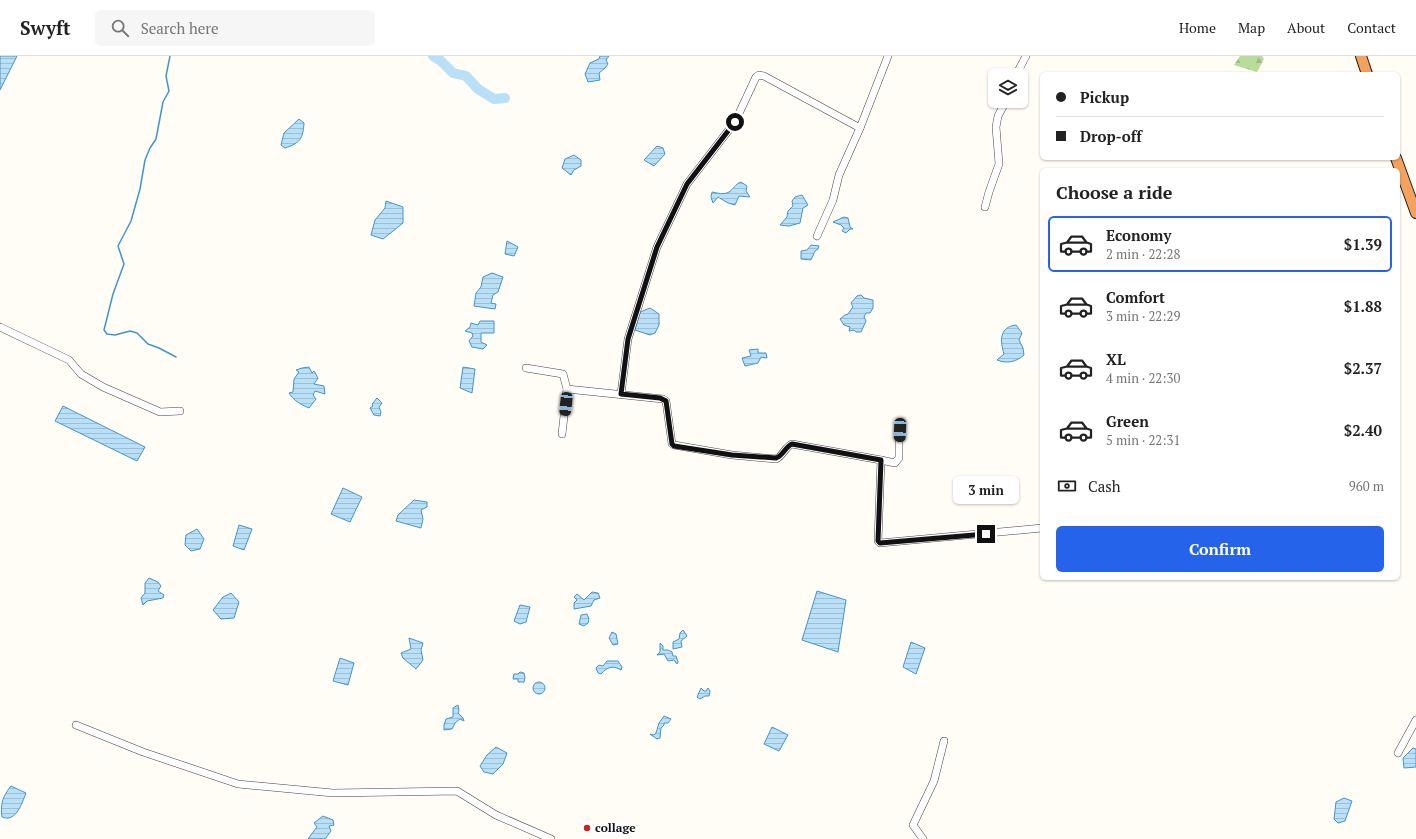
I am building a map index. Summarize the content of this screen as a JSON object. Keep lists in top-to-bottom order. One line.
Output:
{"places":["collage"],"page":{"header":"Swyft","search":"Search here","nav":["Home","Map","About","Contact"],"banner":["Pickup","Drop-off"],"heading":"Choose a ride","list":[{"name":"Economy","note":"2 min · 22:28","value":"$1.39"},{"name":"Comfort","note":"3 min · 22:29","value":"$1.88"},{"name":"XL","note":"4 min · 22:30","value":"$2.37"},{"name":"Green","note":"5 min · 22:31","value":"$2.40"}],"pay":["Cash","960 m"],"bubble":"3 min","buttons":"Confirm"}}
